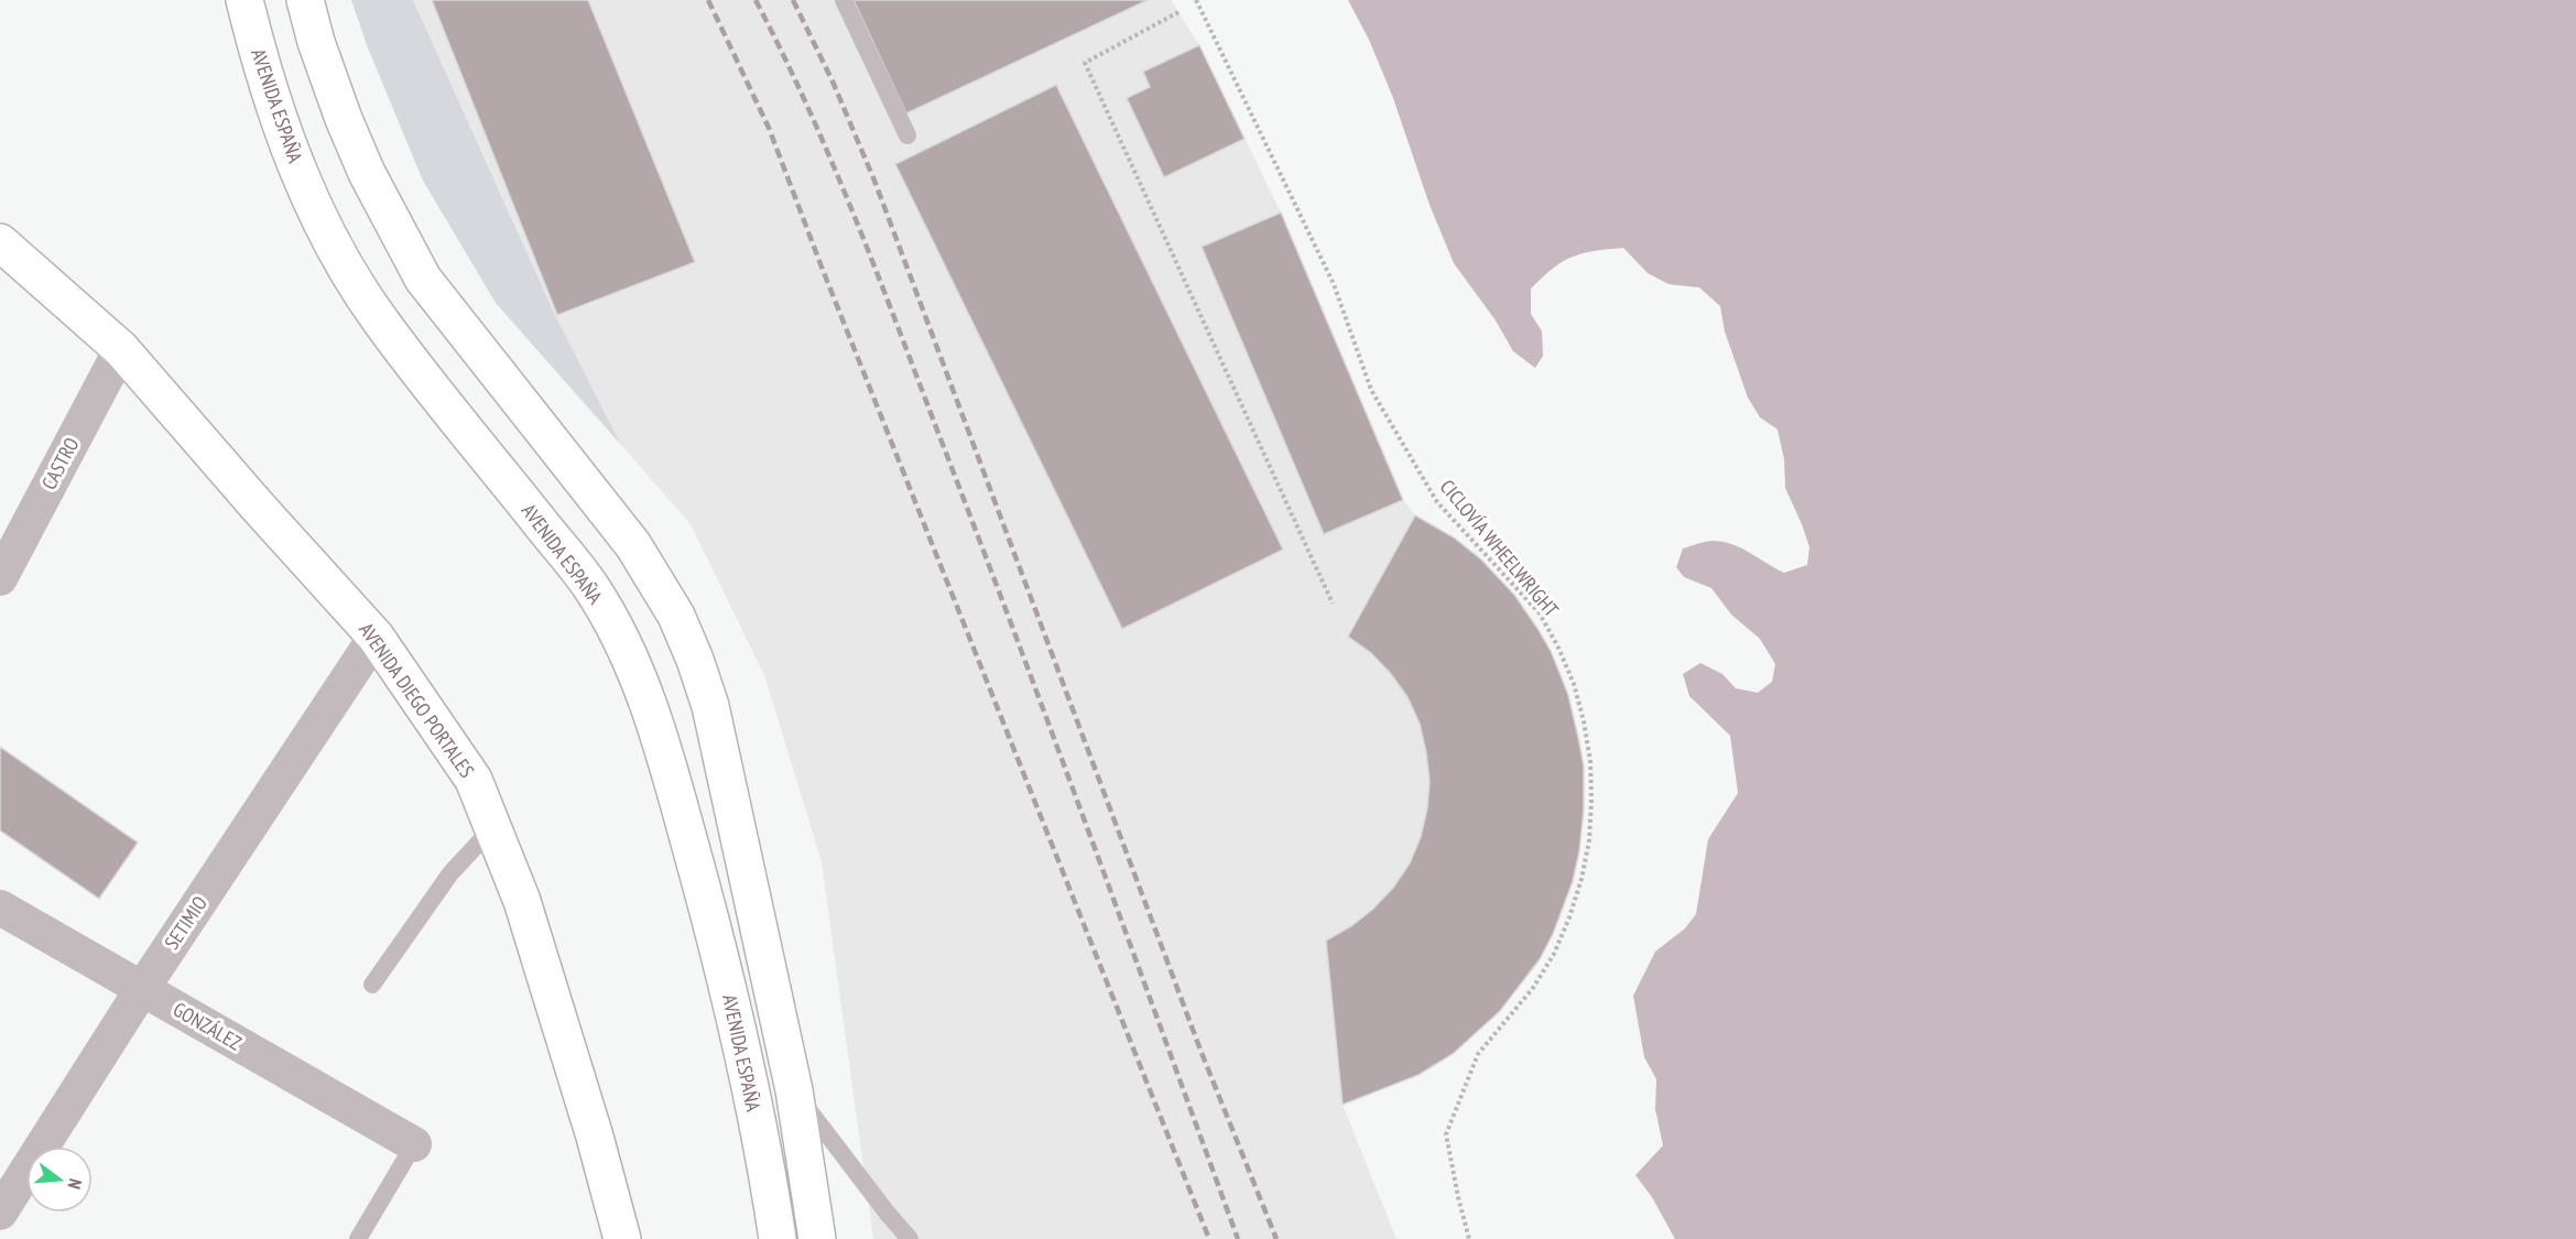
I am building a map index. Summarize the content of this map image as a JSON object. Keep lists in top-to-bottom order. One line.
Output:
{"streets":{"main road":["AVENIDA ESPAÑA","AVENIDA DIEGO PORTALES"],"street":["CASTRO","SETIMIO","GONZÁLEZ"],"path":["CICLOVÍA WHEELWRIGHT"]},"crossings":[["CASTRO","AVENIDA DIEGO PORTALES"],["AVENIDA DIEGO PORTALES","SETIMIO"],["SETIMIO","GONZÁLEZ"]],"north":"right"}
